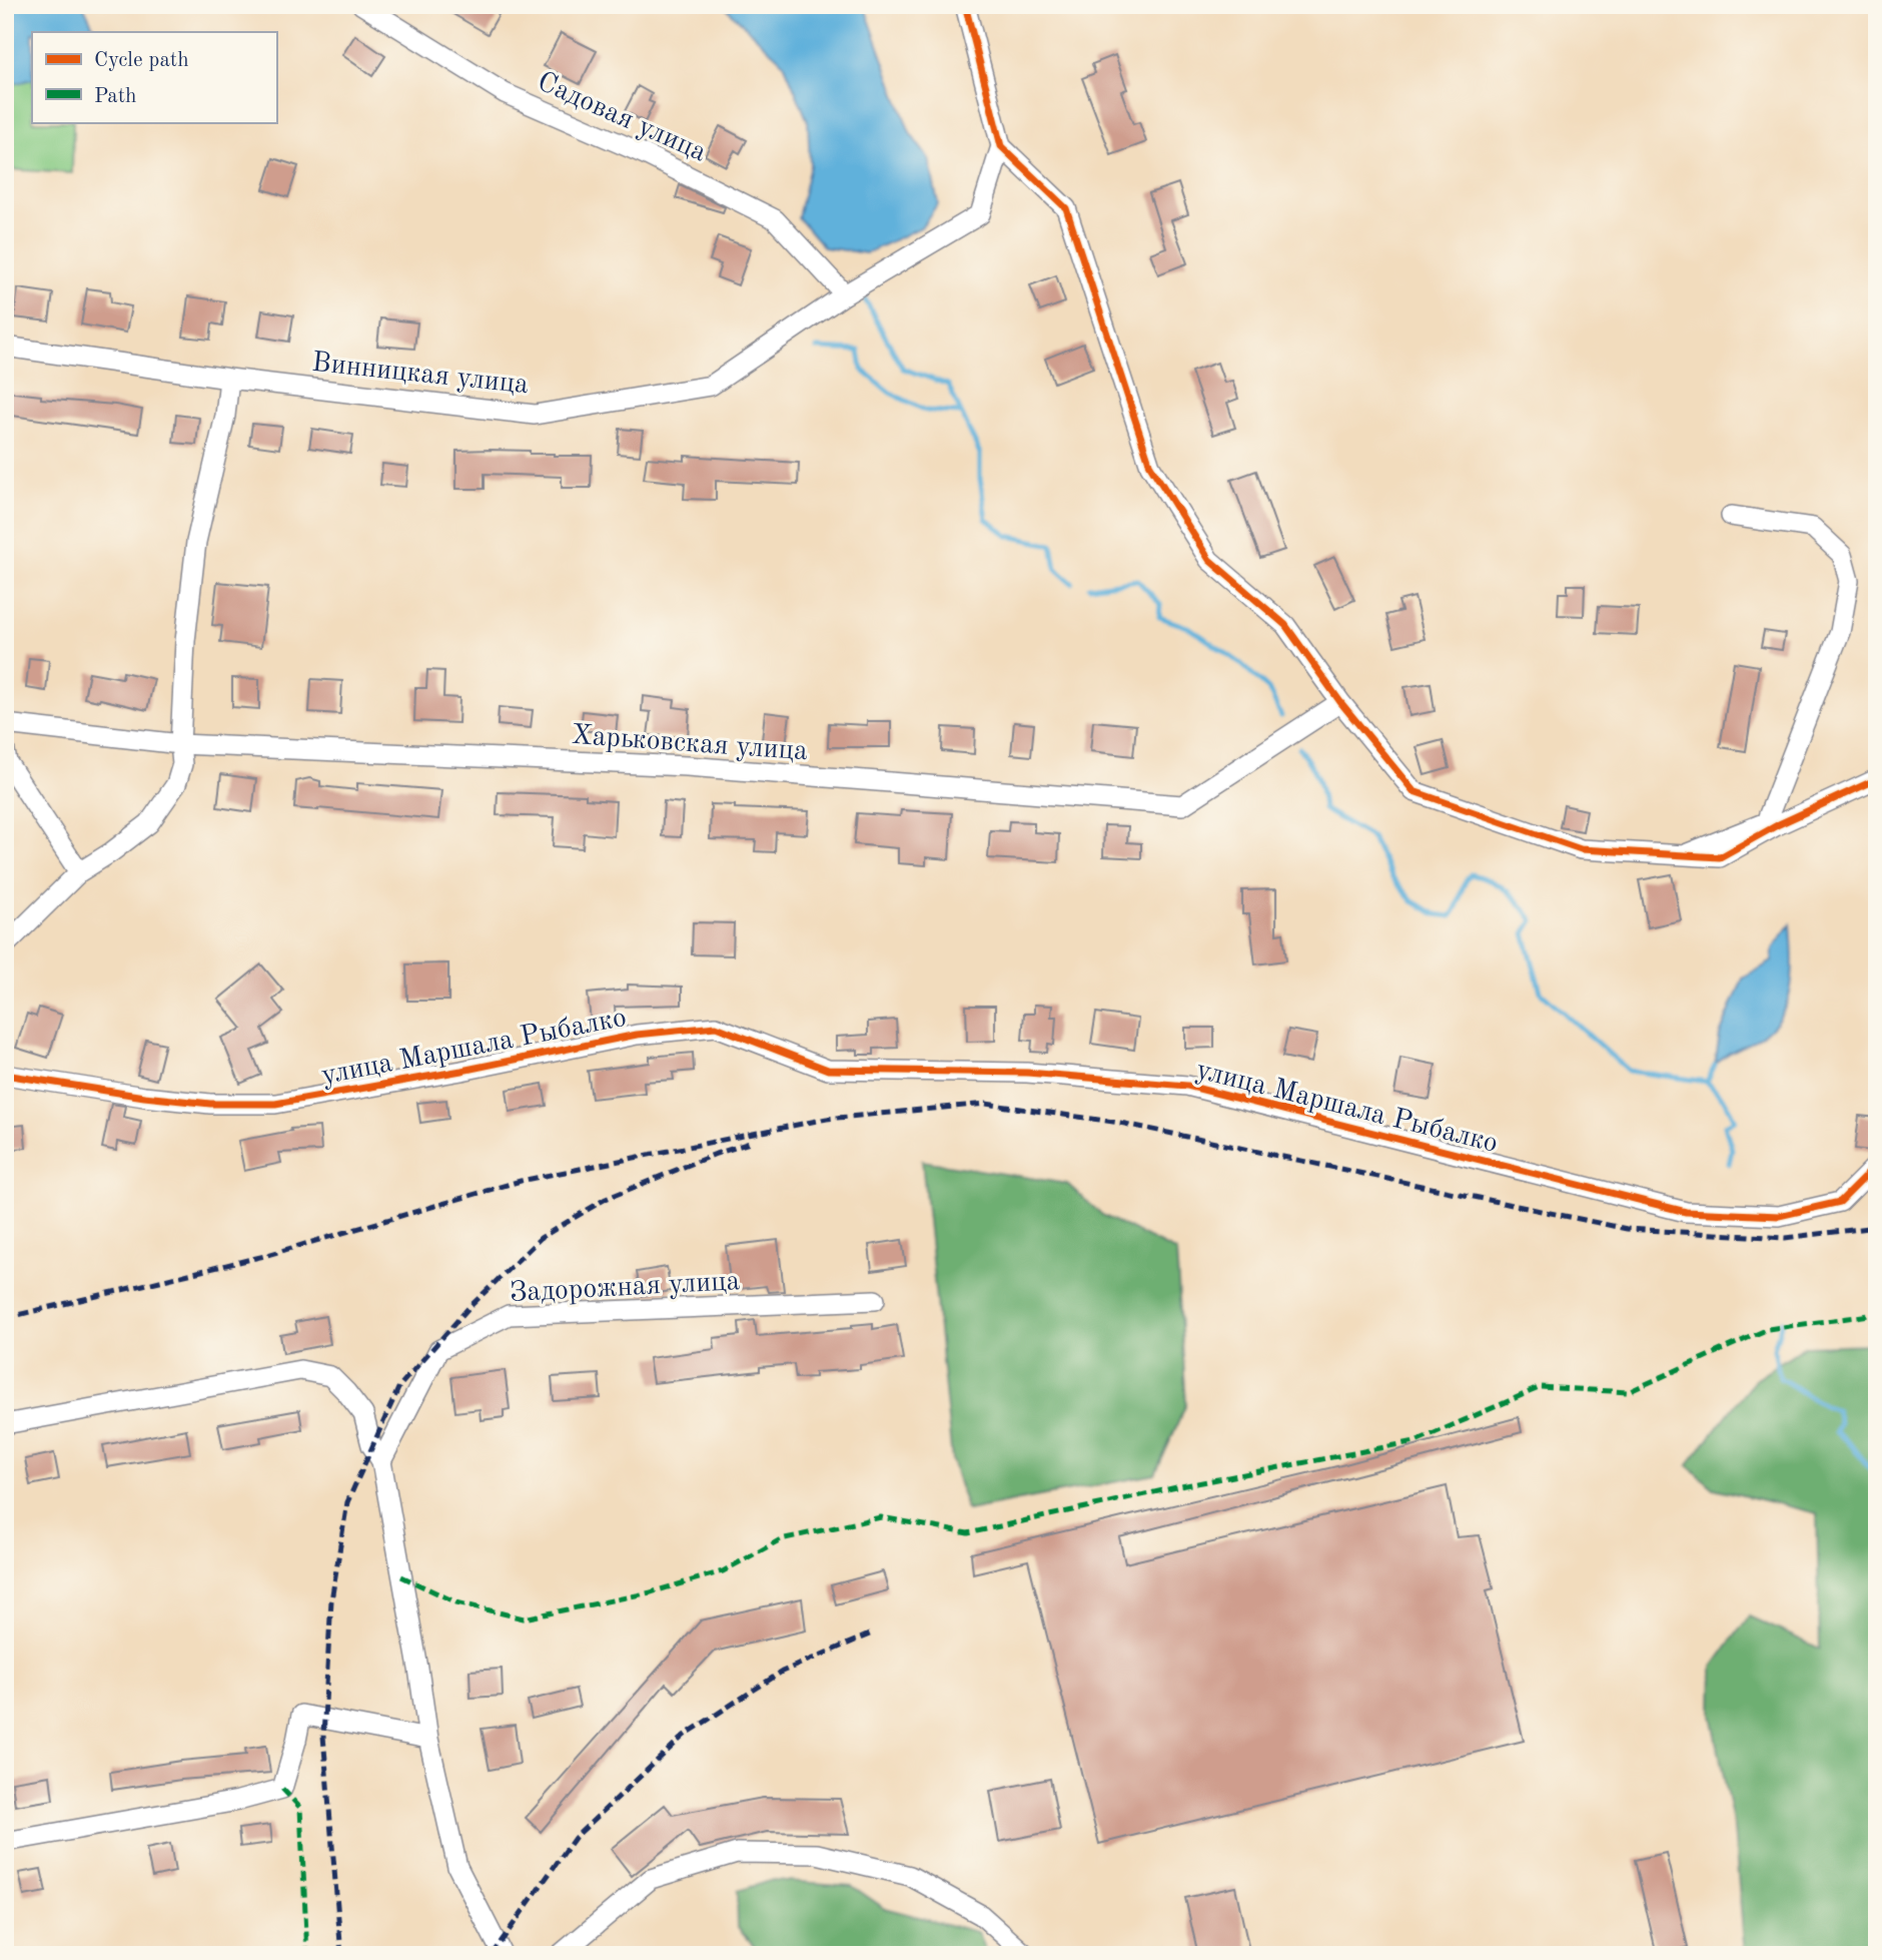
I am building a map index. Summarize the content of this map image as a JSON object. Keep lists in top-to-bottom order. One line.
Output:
{"streets":{"street":["Садовая улица","Винницкая улица","Харьковская улица","улица Маршала Рыбалко","Задорожная улица"]},"crossings":[["Садовая улица","Винницкая улица"]],"legend":["Cycle path","Path"]}
